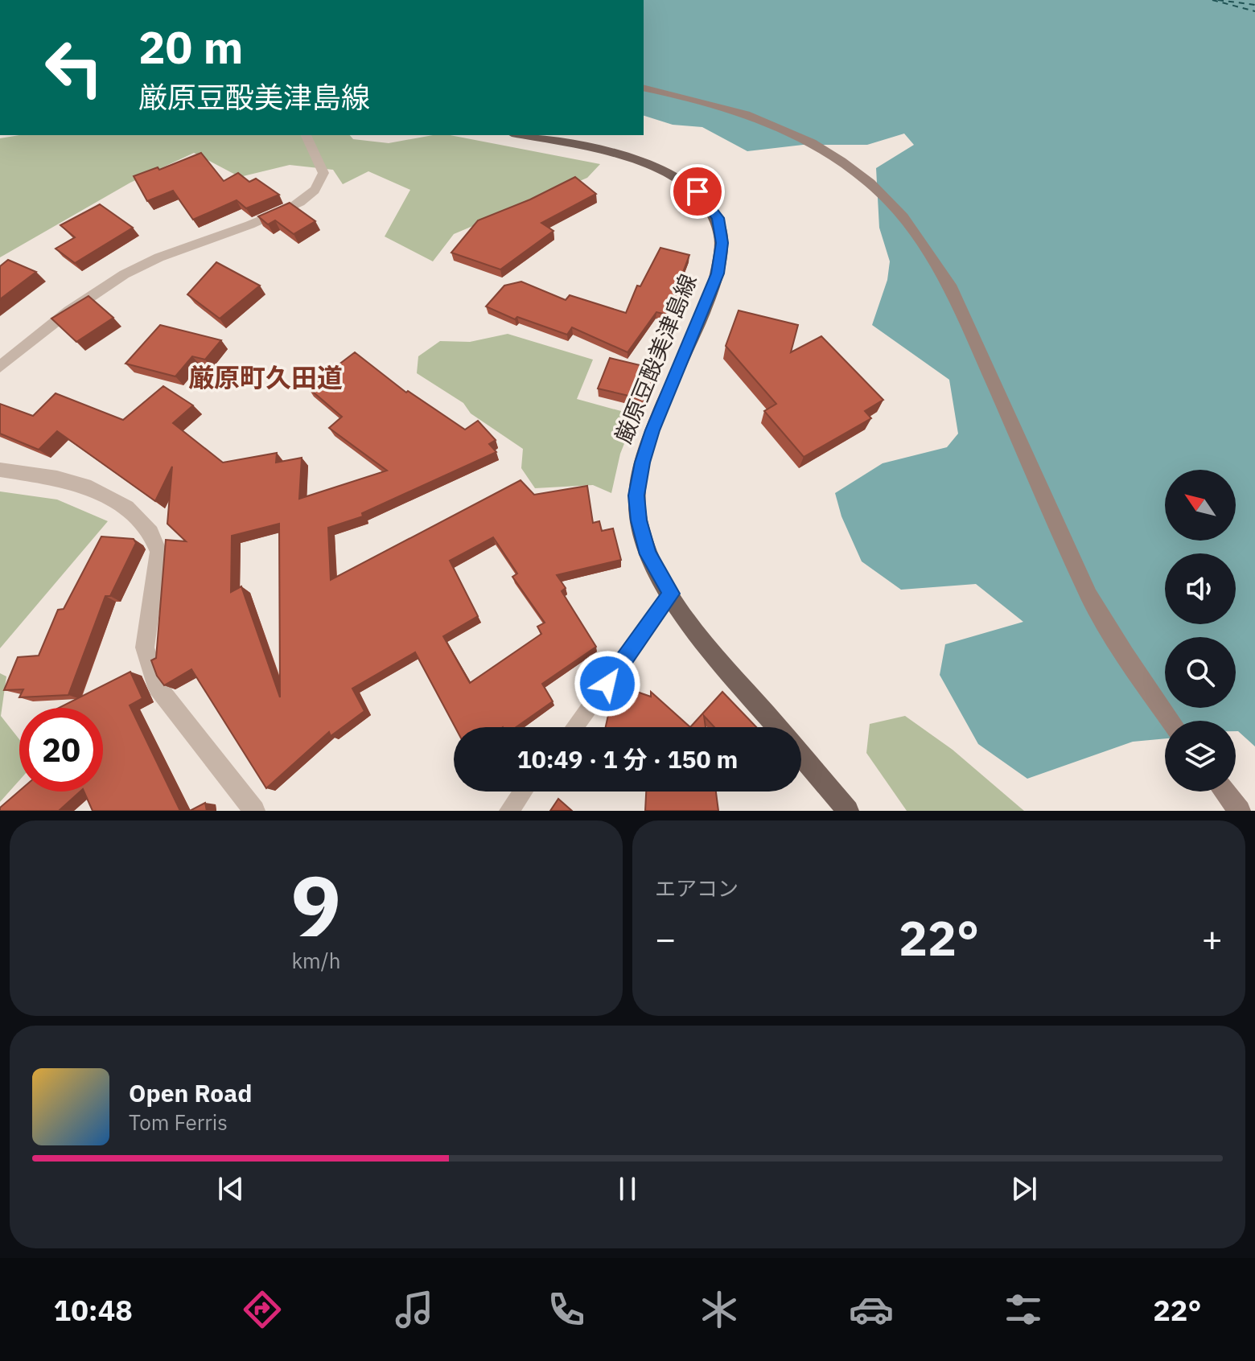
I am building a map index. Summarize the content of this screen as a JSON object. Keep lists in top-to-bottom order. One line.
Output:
{"streets":{"main road":["厳原豆酘美津島線"]},"districts":["厳原町久田道"],"north":"top left","page":{"turn":["20 m","厳原豆酘美津島線"],"limit":"20","trip":"10:49 · 1 分 · 150 m","tile":[["9","km/h"],"エアコン"],"heat":["−","22°","+"],"song":["Open Road","Tom Ferris"],"tabs":["10:48","22°"]}}
